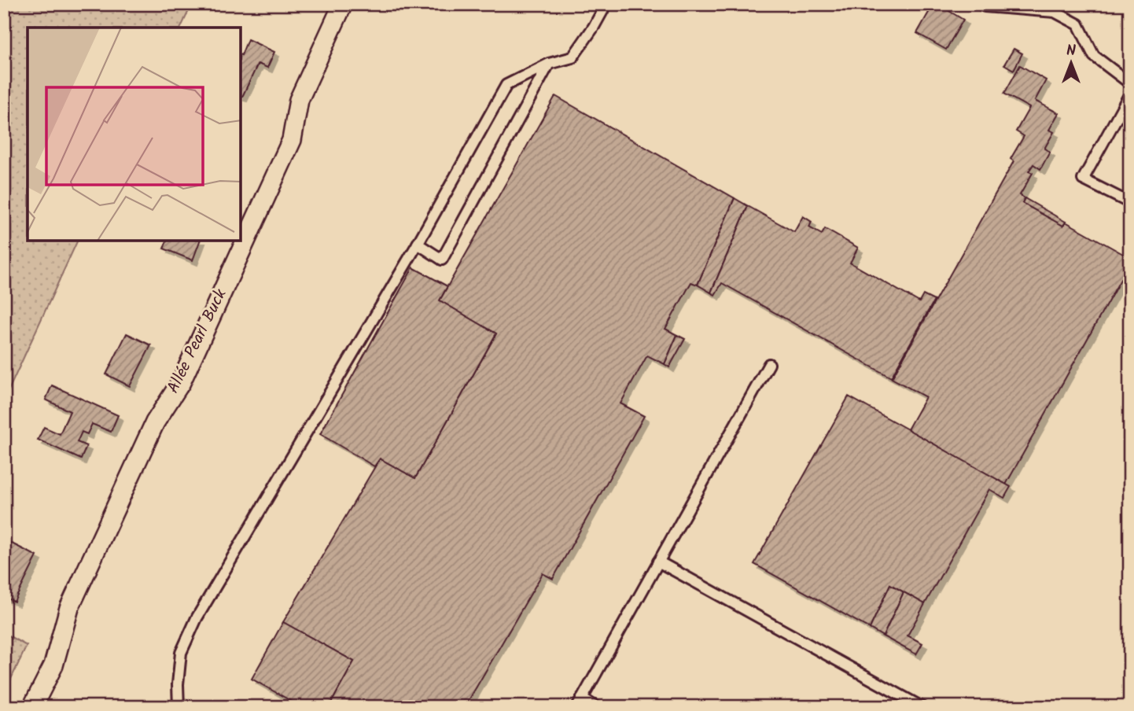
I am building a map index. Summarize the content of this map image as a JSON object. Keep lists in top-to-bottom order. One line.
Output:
{"streets":{"street":["Allée Pearl Buck"]},"north":"top"}
